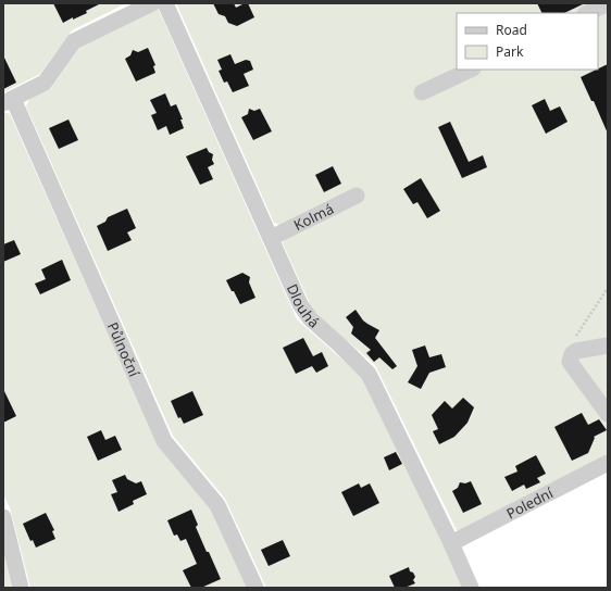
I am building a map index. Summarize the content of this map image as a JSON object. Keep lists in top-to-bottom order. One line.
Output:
{"streets":{"street":["Kolmá","Dlouhá","Půlnoční","Polední"]},"crossings":[["Kolmá","Dlouhá"],["Dlouhá","Polední"]],"legend":["Road","Park"]}
